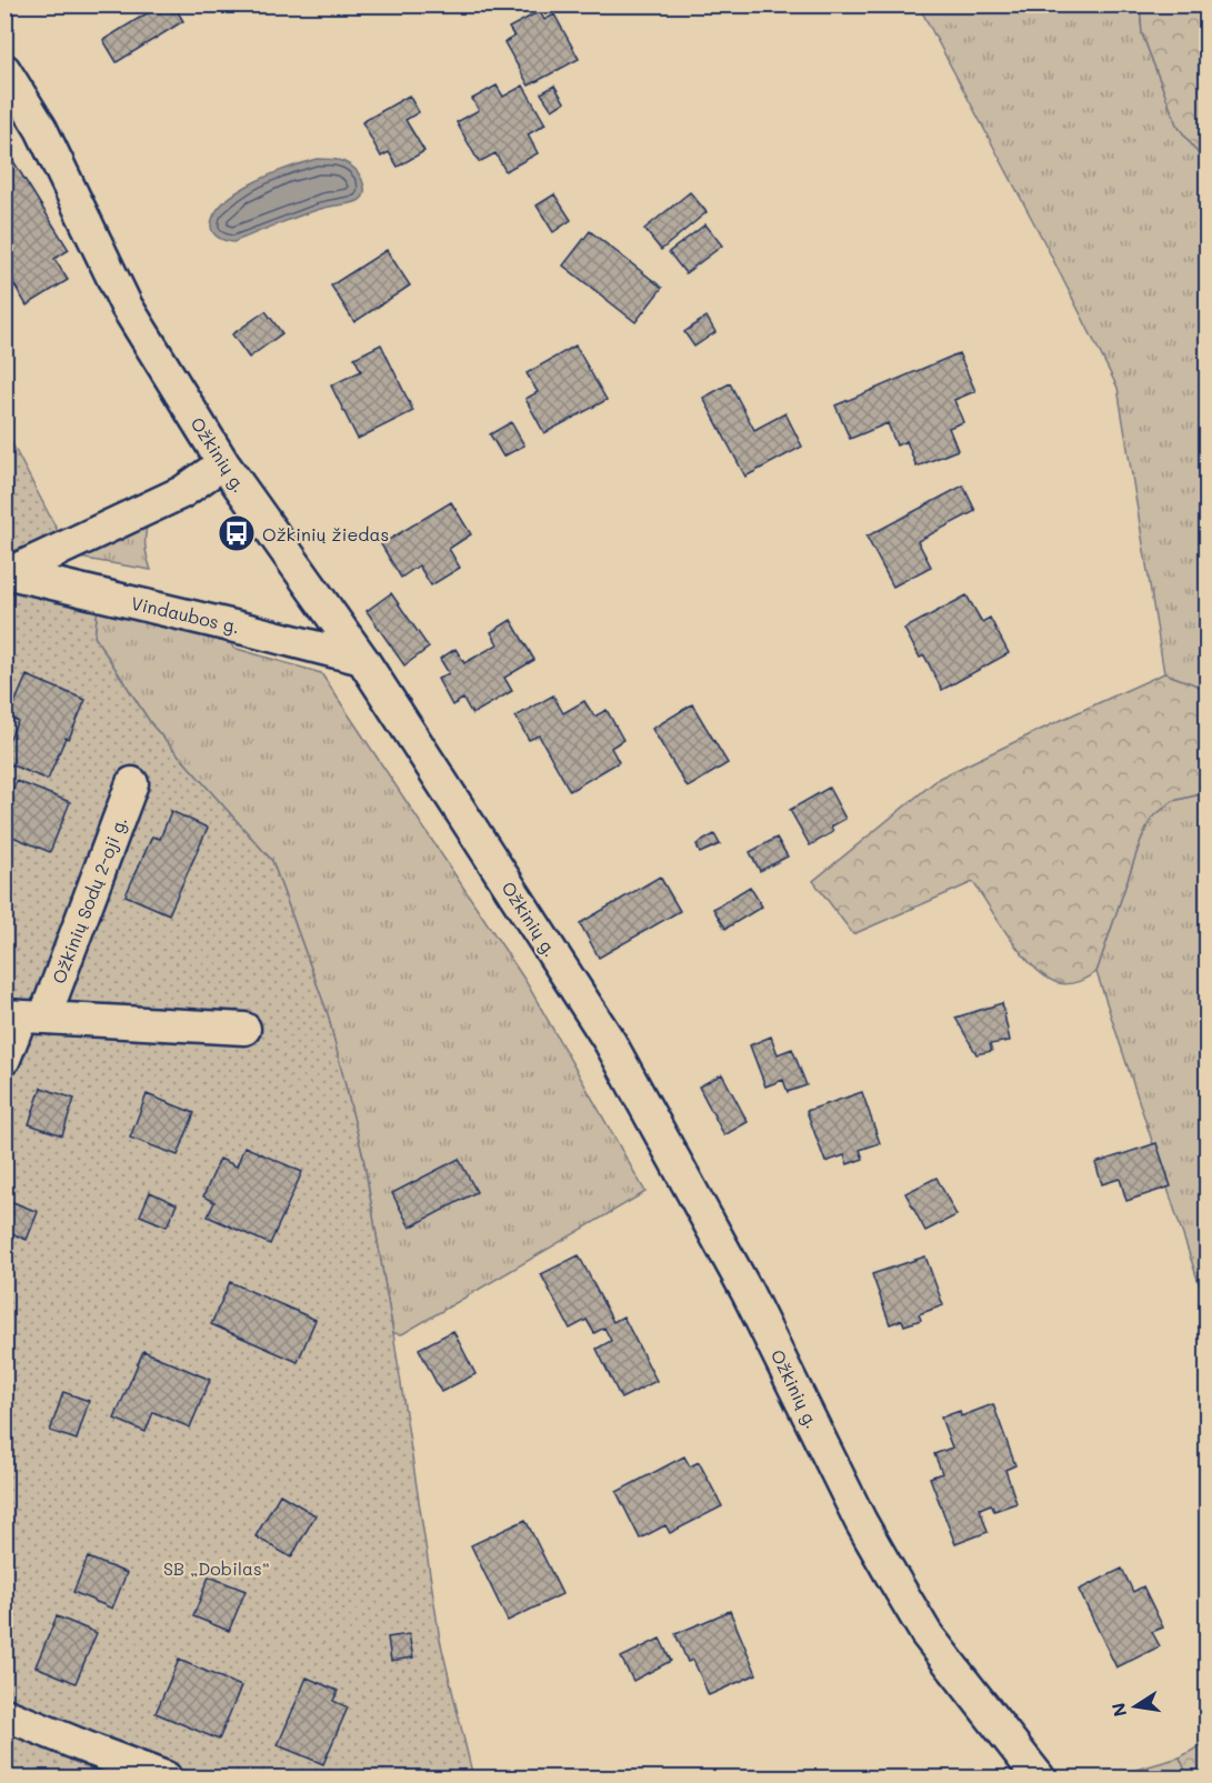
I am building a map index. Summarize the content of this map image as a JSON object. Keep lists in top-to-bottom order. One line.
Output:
{"streets":{"street":["Ožkinių g.","Vindaubos g.","Ožkinių Sodų 2-oji g."]},"crossings":[["Ožkinių g.","Vindaubos g."]],"parks":["SB „Dobilas“"],"places":{"bus stop":["Ožkinių žiedas"]},"north":"left"}
